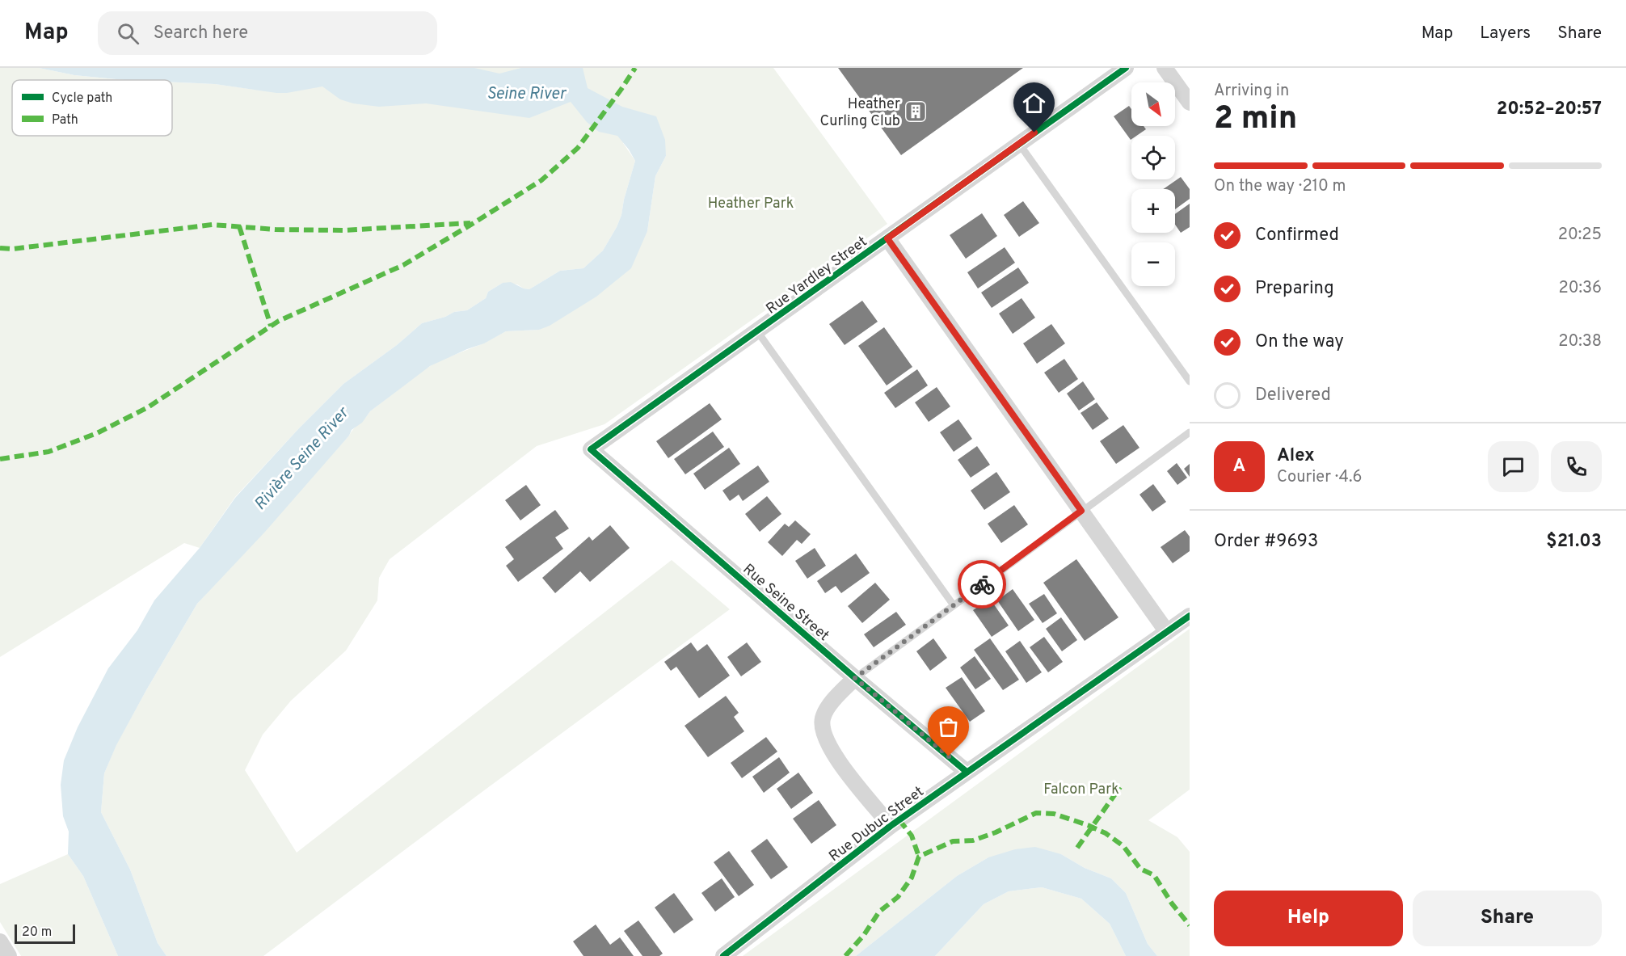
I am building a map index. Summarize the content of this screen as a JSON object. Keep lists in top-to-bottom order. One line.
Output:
{"streets":{"street":["Rue Yardley Street","Rue Seine Street","Rue Dubuc Street"]},"crossings":[["Rue Yardley Street","Rue Seine Street"],["Rue Seine Street","Rue Dubuc Street"]],"water":["Seine River","Rivière Seine River"],"parks":["Heather Park","Falcon Park"],"places":{"building":["Heather Curling Club"]},"legend":["Cycle path","Path"],"scale_bar":"20 m","north":"bottom right","page":{"header":"Map","search":"Search here","nav":["Map","Layers","Share"],"heading":["2 min","Arriving in","20:52–20:57"],"panel":["Alex","Courier · 4.6","Order #9693","$21.03"],"map_buttons":["+","−"],"bar":"On the way · 210 m","list":[["Confirmed","20:25"],["Preparing","20:36"],["On the way","20:38"],"Delivered"],"round":"A","buttons":["Help","Share"],"scale":"20 m"}}
